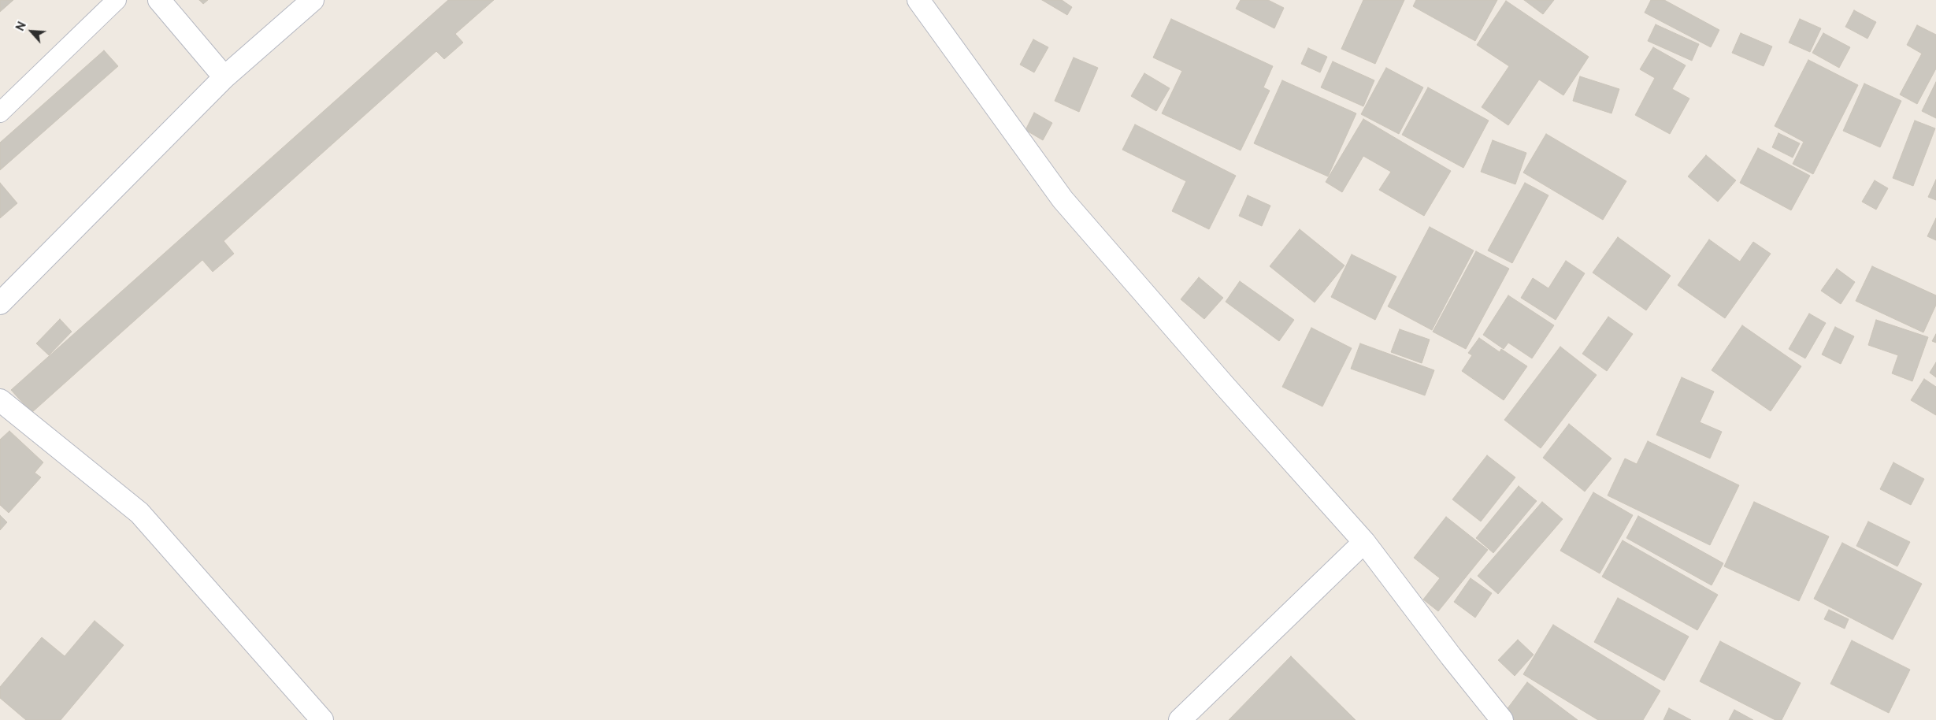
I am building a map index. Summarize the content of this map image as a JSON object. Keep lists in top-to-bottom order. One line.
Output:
{"north":"top left"}
